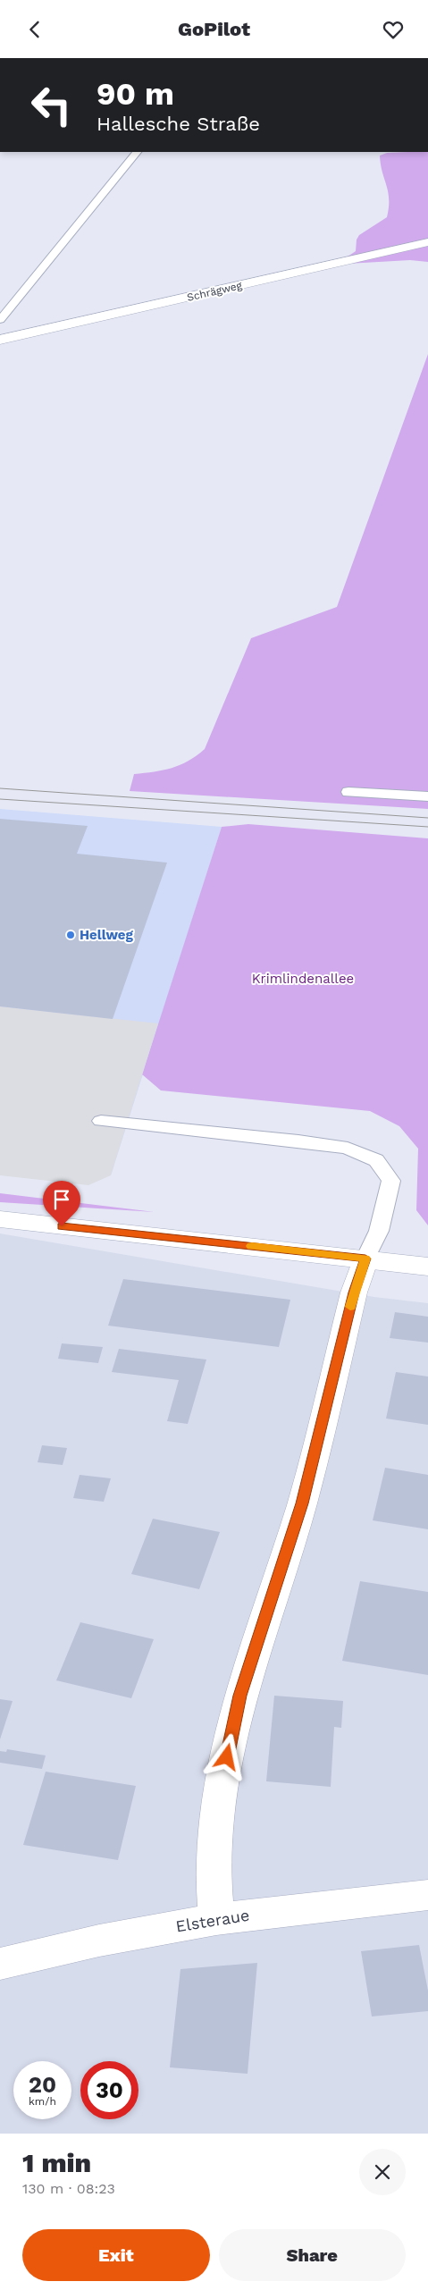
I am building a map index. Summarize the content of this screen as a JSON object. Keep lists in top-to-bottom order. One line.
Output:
{"streets":{"street":["Schrägweg","Elsteraue"]},"parks":["Krimlindenallee"],"places":["Hellweg"],"page":{"header":"GoPilot","turn":["90 m","Hallesche Straße"],"speed":"20 km/h","limit":"30","heading":["1 min","130 m · 08:23"],"buttons":["Exit","Share"]}}
